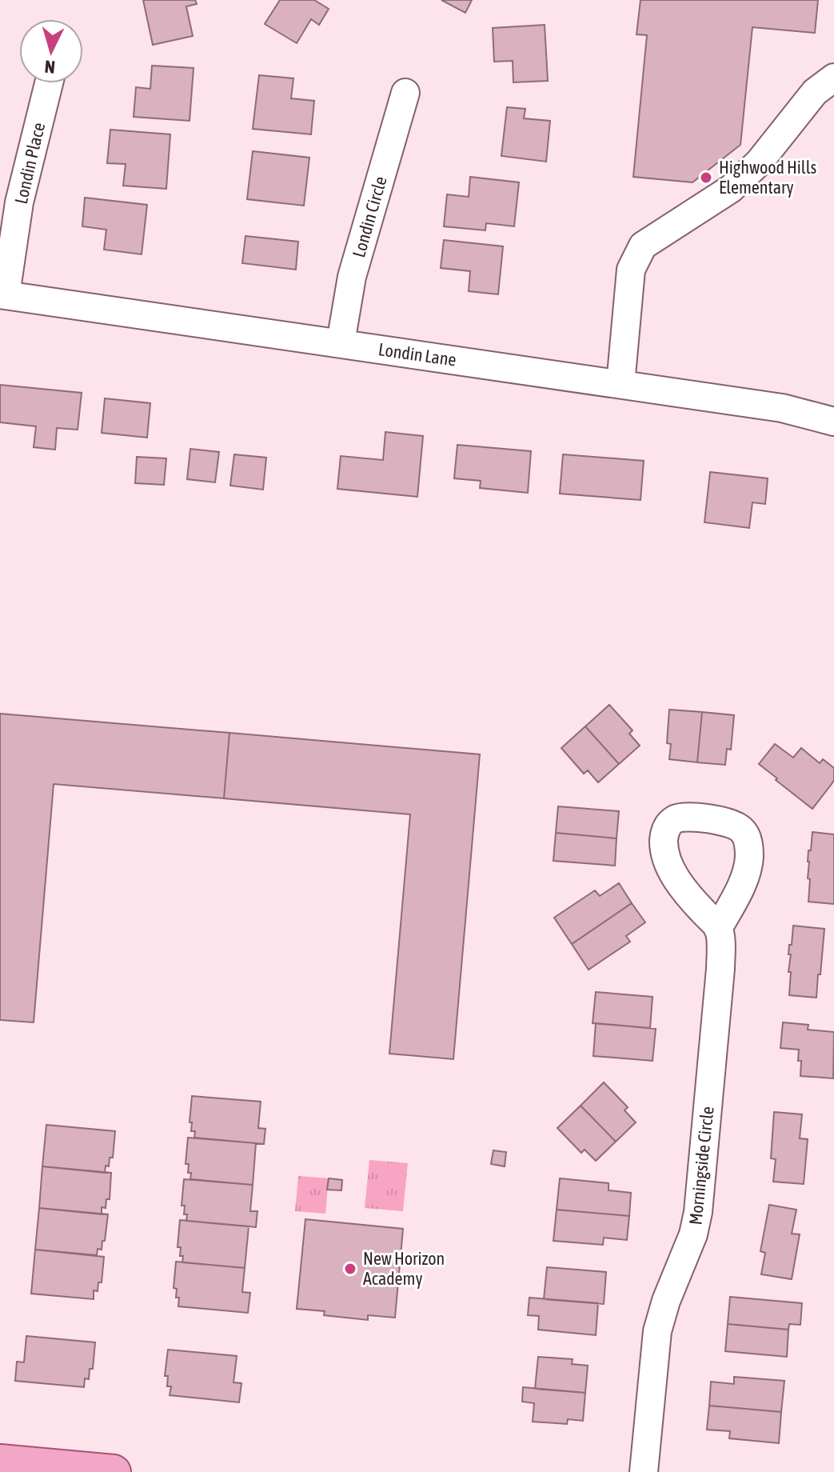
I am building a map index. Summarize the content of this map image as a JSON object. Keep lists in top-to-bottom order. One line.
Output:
{"streets":{"street":["Londin Place","Londin Circle","Londin Lane","Morningside Circle"]},"crossings":[["Londin Place","Londin Lane"],["Londin Circle","Londin Lane"]],"places":["Highwood Hills Elementary","New Horizon Academy"],"north":"bottom"}
